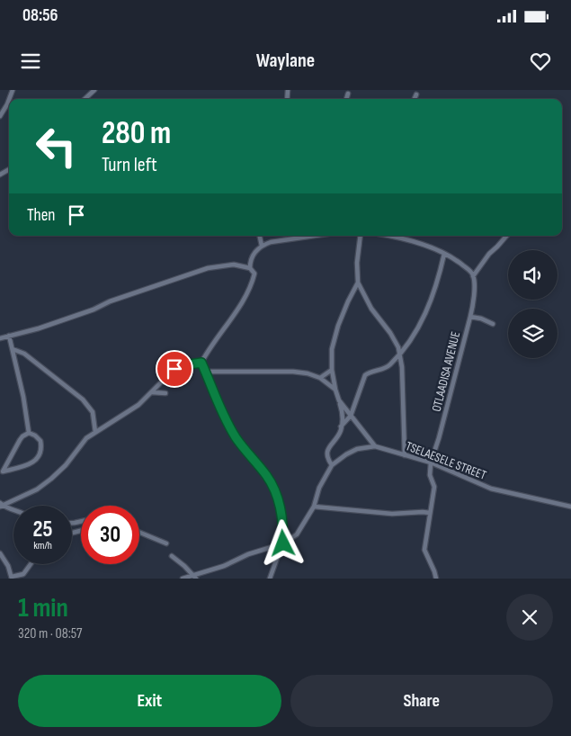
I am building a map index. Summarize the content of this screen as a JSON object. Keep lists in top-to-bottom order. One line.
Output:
{"streets":{"street":["OTLAADISA AVENUE","TSELAESELE STREET"]},"crossings":[["OTLAADISA AVENUE","TSELAESELE STREET"]],"page":{"status":"08:56","header":"Waylane","turn":["280 m","Turn left"],"then":"Then","speed":"25 km/h","limit":"30","heading":["1 min","320 m · 08:57"],"buttons":["Exit","Share"]}}
